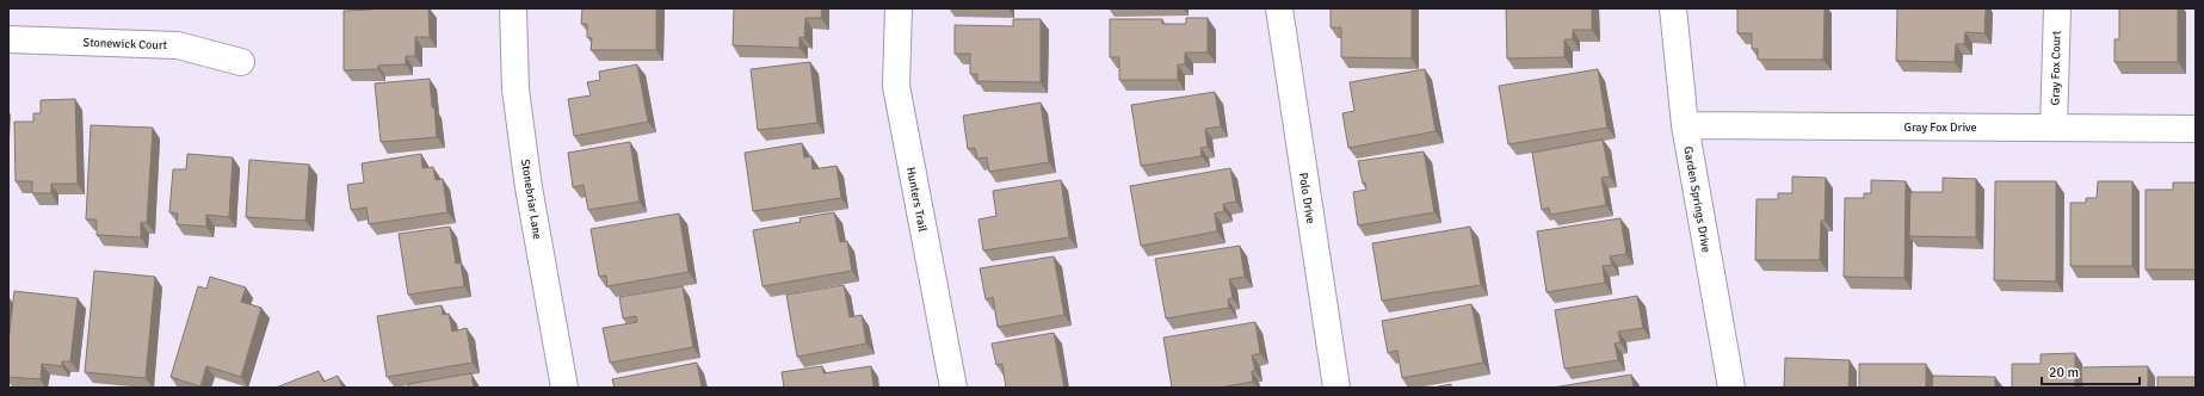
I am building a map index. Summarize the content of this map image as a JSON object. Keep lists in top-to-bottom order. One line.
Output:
{"streets":{"street":["Stonewick Court","Gray Fox Court","Gray Fox Drive","Polo Drive","Stonebriar Lane","Hunters Trail","Garden Springs Drive"]},"crossings":[["Gray Fox Court","Gray Fox Drive"],["Gray Fox Drive","Garden Springs Drive"]],"scale_bar":"20 m"}
